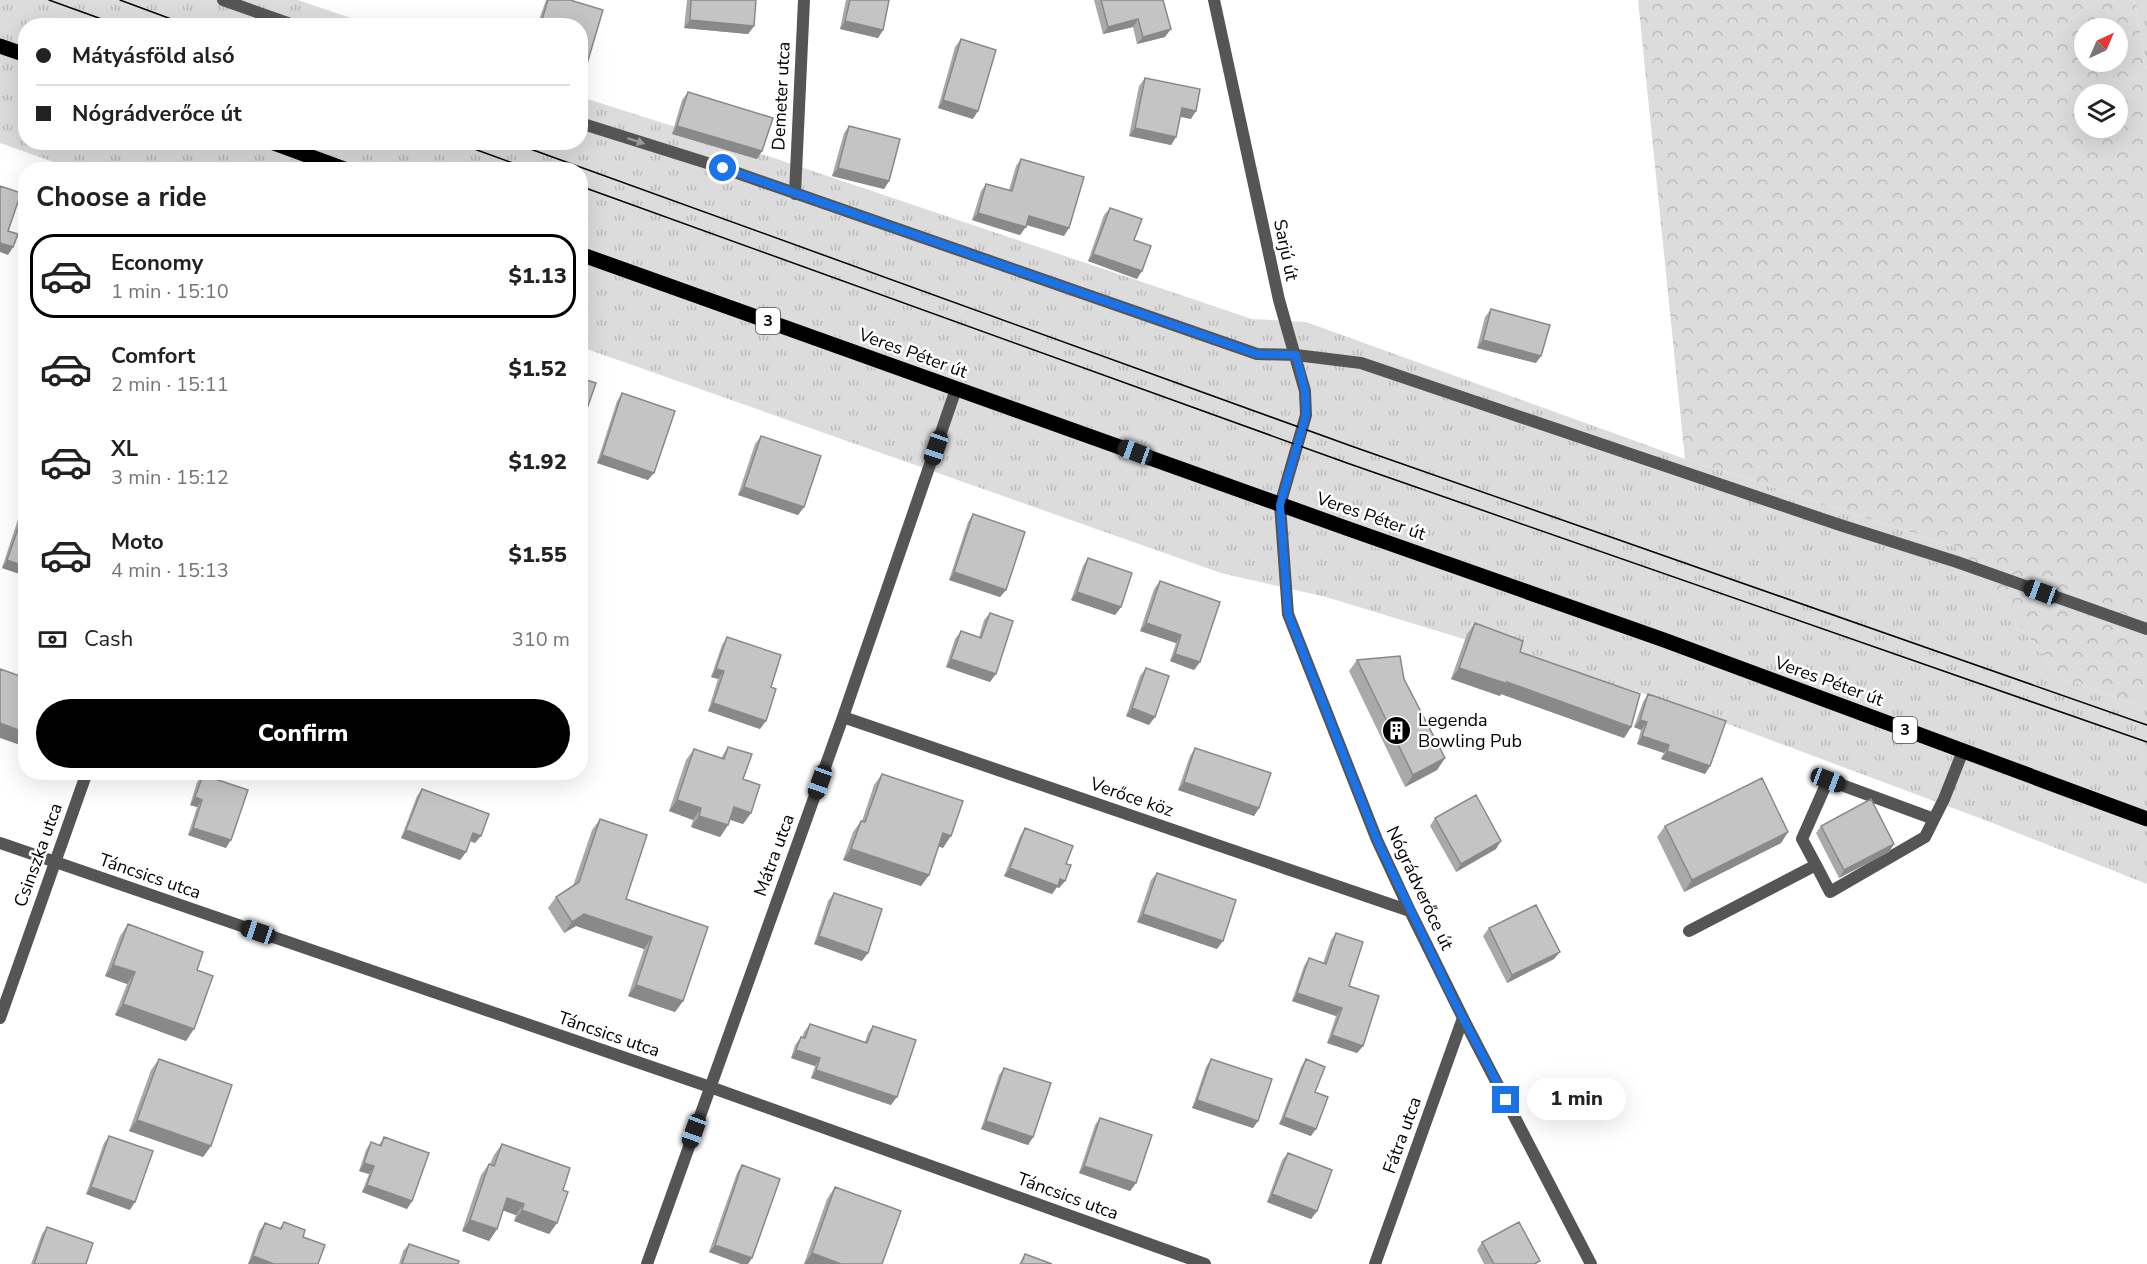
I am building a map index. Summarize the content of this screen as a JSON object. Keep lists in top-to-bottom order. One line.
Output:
{"streets":{"main road":["3","Veres Péter út"],"street":["Demeter utca","Sarjú út","Verőce köz","Csinszka utca","Mátra utca","Táncsics utca","Nógrádverőce út","Fátra utca"]},"crossings":[["Sarjú út","Veres Péter út"],["Sarjú út","Nógrádverőce út"],["Veres Péter út","Mátra utca"],["Veres Péter út","Nógrádverőce út"],["Verőce köz","Mátra utca"],["Verőce köz","Nógrádverőce út"],["Csinszka utca","Táncsics utca"],["Mátra utca","Táncsics utca"],["Nógrádverőce út","Fátra utca"]],"places":{"building":["Legenda Bowling Pub"]},"north":"top right","page":{"banner":["Mátyásföld alsó","Nógrádverőce út"],"heading":"Choose a ride","list":[{"name":"Economy","note":"1 min · 15:10","value":"$1.13"},{"name":"Comfort","note":"2 min · 15:11","value":"$1.52"},{"name":"XL","note":"3 min · 15:12","value":"$1.92"},{"name":"Moto","note":"4 min · 15:13","value":"$1.55"}],"pay":["Cash","310 m"],"buttons":"Confirm","bubble":"1 min"}}
